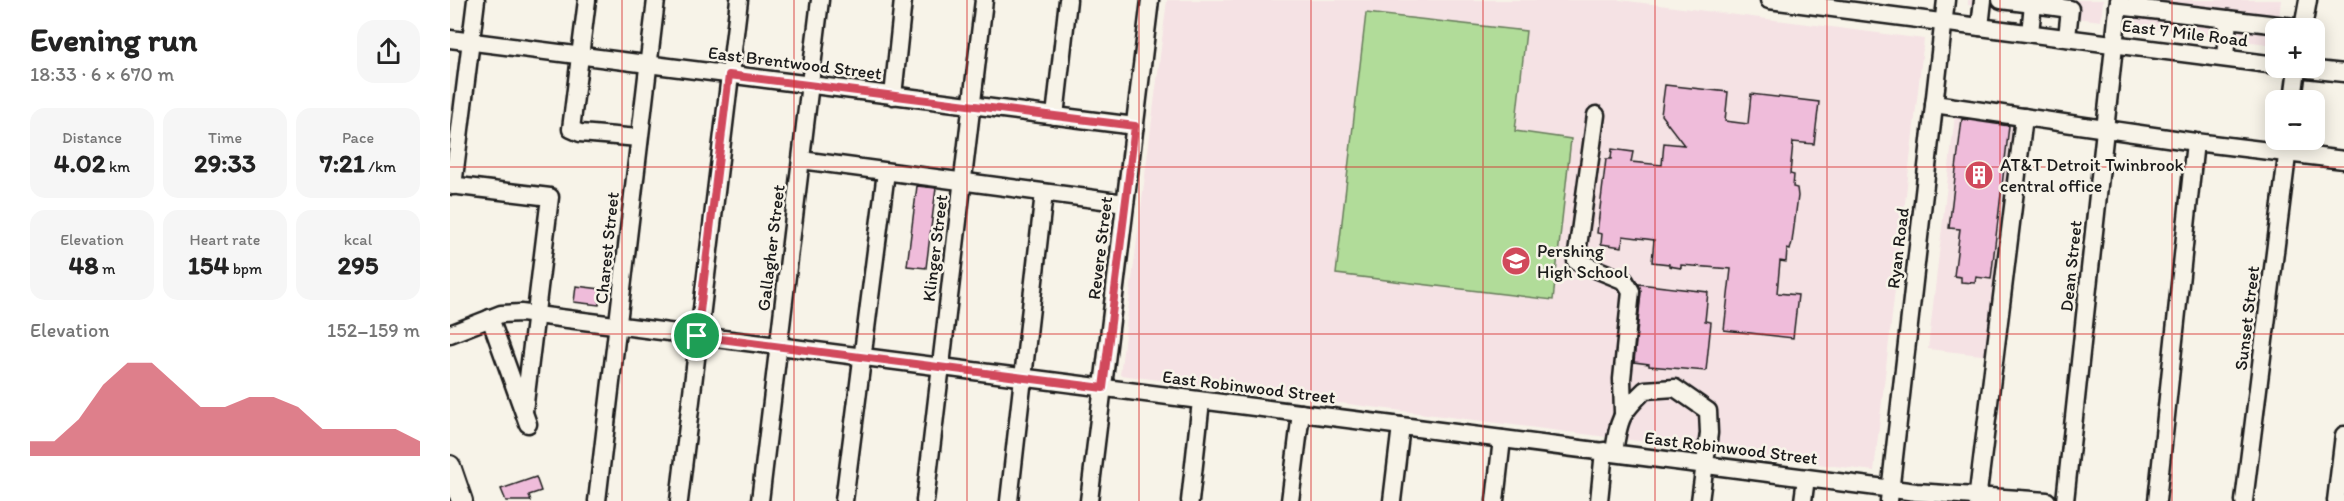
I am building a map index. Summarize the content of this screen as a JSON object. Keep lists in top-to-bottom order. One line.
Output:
{"streets":{"street":["East 7 Mile Road","East Brentwood Street","Charest Street","Gallagher Street","Klinger Street","Revere Street","Ryan Road","Dean Street","Sunset Street","East Robinwood Street"]},"crossings":[["East 7 Mile Road","Ryan Road"],["East 7 Mile Road","Dean Street"],["East Brentwood Street","Charest Street"],["East Brentwood Street","Gallagher Street"],["East Brentwood Street","Klinger Street"],["East Brentwood Street","Revere Street"],["Charest Street","East Robinwood Street"],["Gallagher Street","East Robinwood Street"],["Klinger Street","East Robinwood Street"],["Revere Street","East Robinwood Street"],["Ryan Road","East Robinwood Street"]],"places":{"building":["AT&T Detroit Twinbrook central office"],"school or university":["Pershing High School"]},"page":{"heading":["Evening run","18:33 · 6 × 670 m"],"map_buttons":["+","−"],"stats":[["Distance","4.02 km"],["Time","29:33"],["Pace","7:21 /km"],["Elevation","48 m"],["Heart rate","154 bpm"],["kcal","295"]],"chart":["Elevation","152–159 m"]}}
